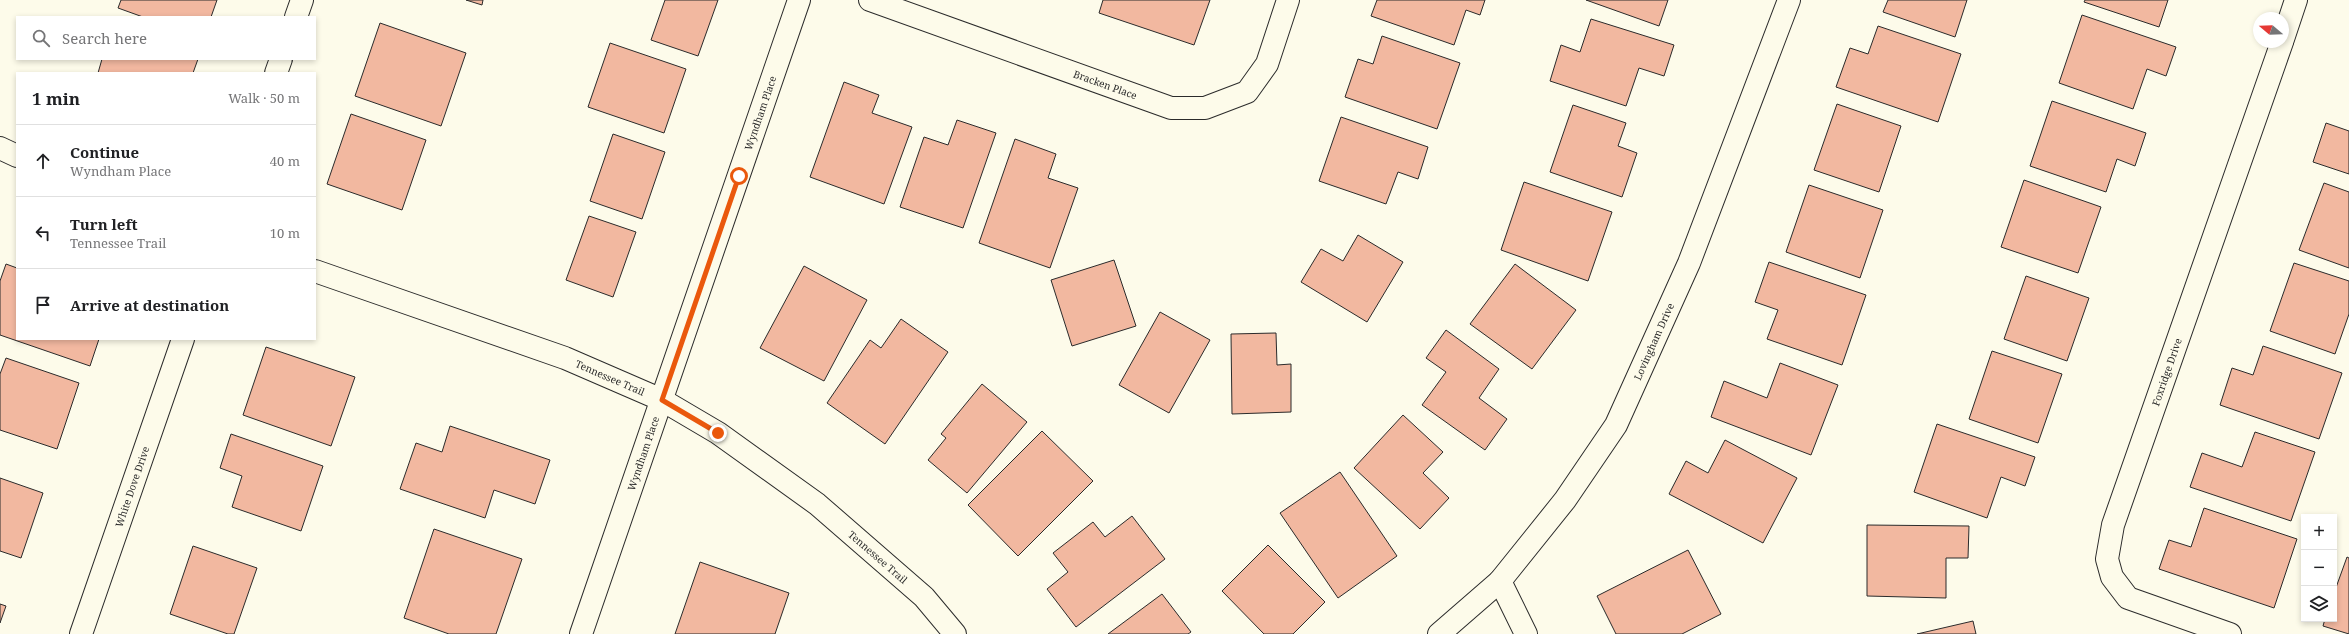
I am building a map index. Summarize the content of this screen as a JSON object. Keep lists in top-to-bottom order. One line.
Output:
{"streets":{"street":["Bracken Place","Wyndham Place","Lovingham Drive","Foxridge Drive","Tennessee Trail","White Dove Drive"]},"crossings":[["Wyndham Place","Tennessee Trail"]],"north":"left","page":{"search":"Search here","heading":["1 min","Walk · 50 m"],"list":[["Continue","Wyndham Place","40 m"],["Turn left","Tennessee Trail","10 m"],"Arrive at destination"],"map_buttons":["+","−"]}}
